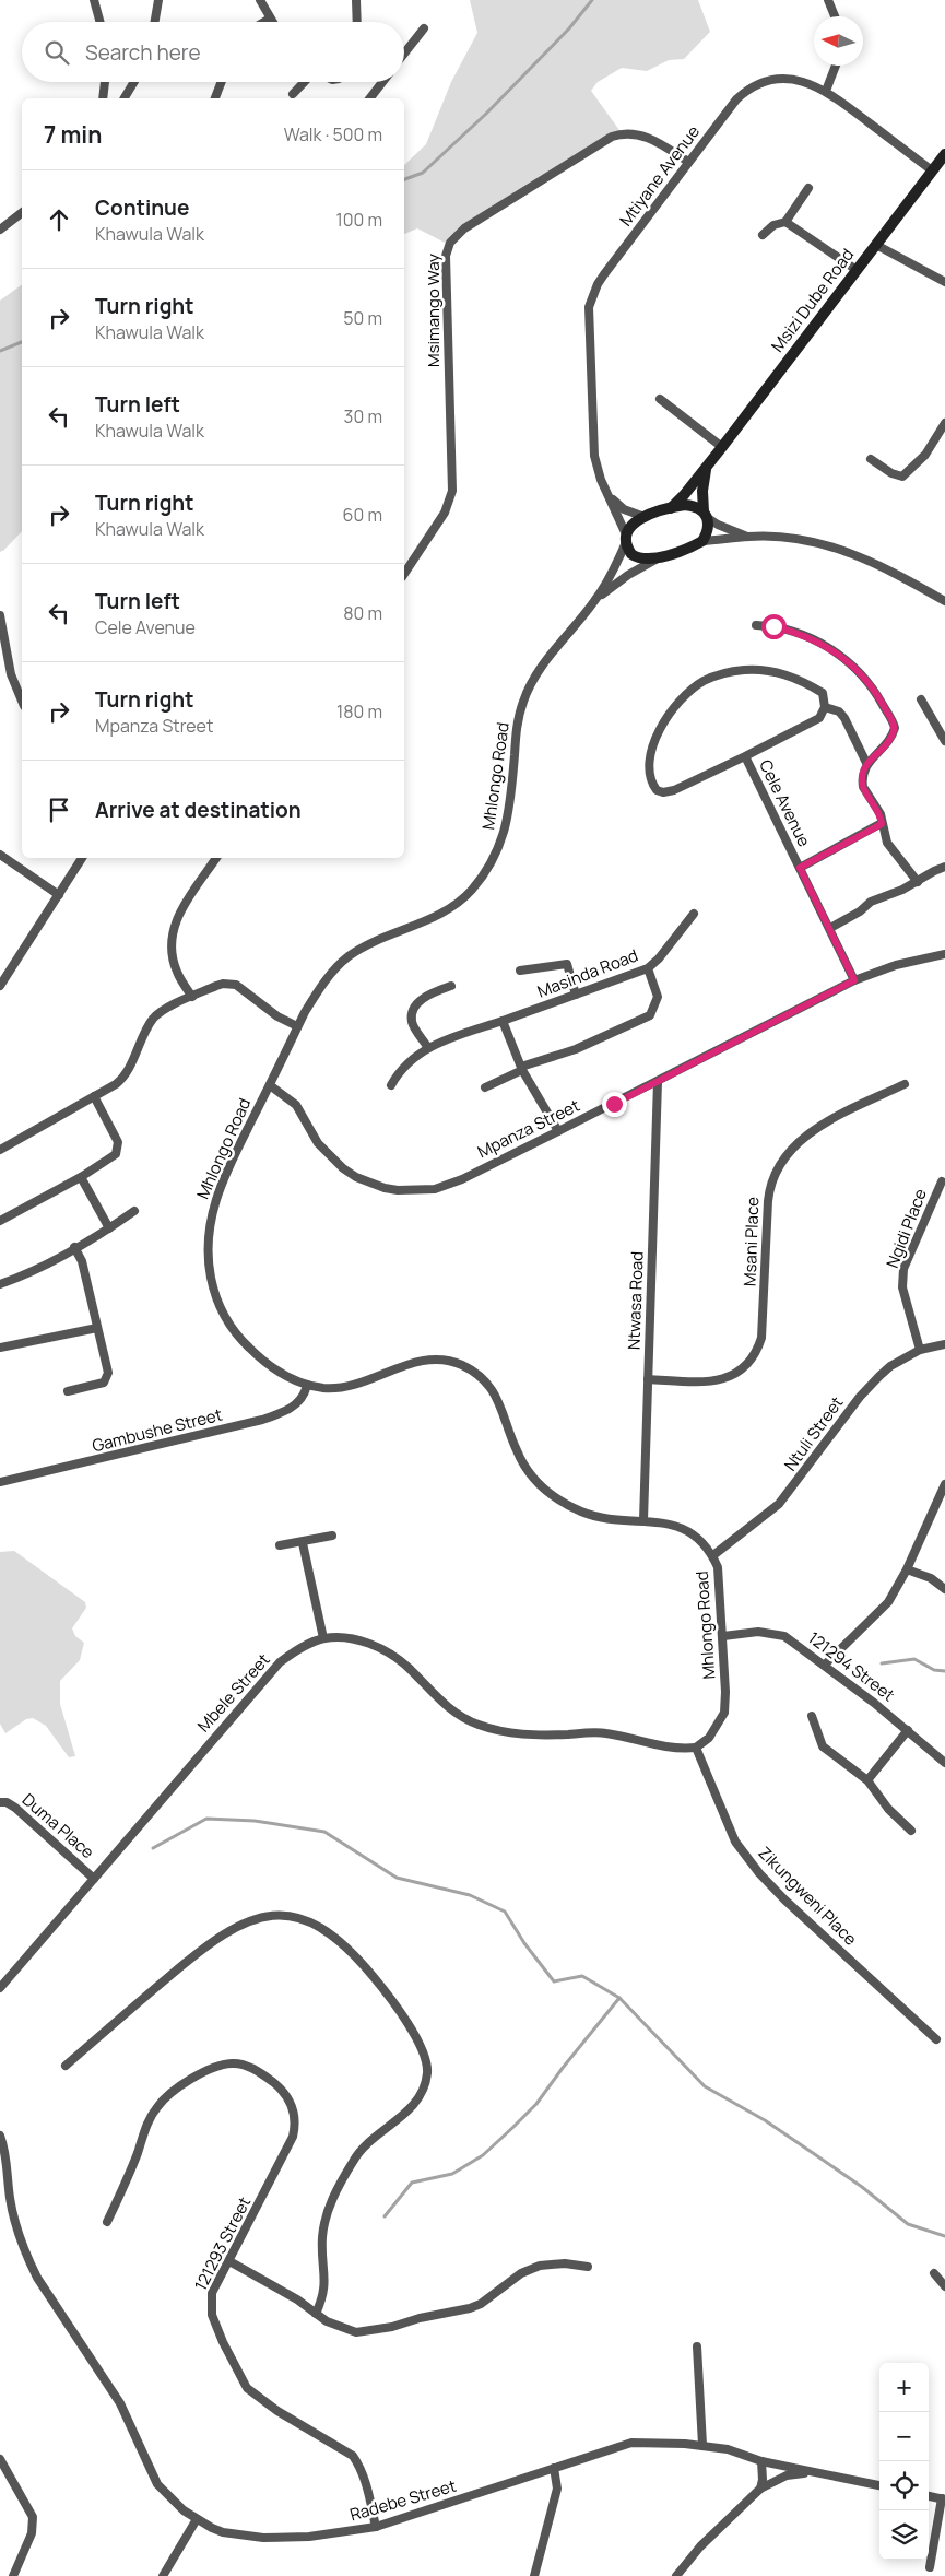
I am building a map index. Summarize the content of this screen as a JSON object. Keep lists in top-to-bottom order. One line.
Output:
{"streets":{"street":["Mtiyane Avenue","Msizi Dube Road","Msimango Way","Mhlongo Road","Cele Avenue","Masinda Road","Mpanza Street","Ngidi Place","Msani Place","Ntwasa Road","Gambushe Street","Ntuli Street","121294 Street","Mbele Street","Duma Place","Zikungweni Place","121293 Street","Radebe Street"]},"crossings":[["Mtiyane Avenue","Msizi Dube Road"],["Mtiyane Avenue","Msimango Way"],["Mtiyane Avenue","Mhlongo Road"],["Mhlongo Road","Mpanza Street"],["Mhlongo Road","Ntwasa Road"],["Mhlongo Road","Gambushe Street"],["Mhlongo Road","Ntuli Street"],["Mhlongo Road","121294 Street"],["Mhlongo Road","Mbele Street"],["Mhlongo Road","Zikungweni Place"],["Cele Avenue","Mpanza Street"],["Mpanza Street","Ntwasa Road"],["Ngidi Place","Ntuli Street"],["Msani Place","Ntwasa Road"],["Mbele Street","Duma Place"],["Mbele Street","Zikungweni Place"],["121293 Street","Radebe Street"]],"north":"left","page":{"search":"Search here","heading":["7 min","Walk · 500 m"],"list":[["Continue","Khawula Walk","100 m"],["Turn right","Khawula Walk","50 m"],["Turn left","Khawula Walk","30 m"],["Turn right","Khawula Walk","60 m"],["Turn left","Cele Avenue","80 m"],["Turn right","Mpanza Street","180 m"],"Arrive at destination"],"map_buttons":["+","−"]}}
